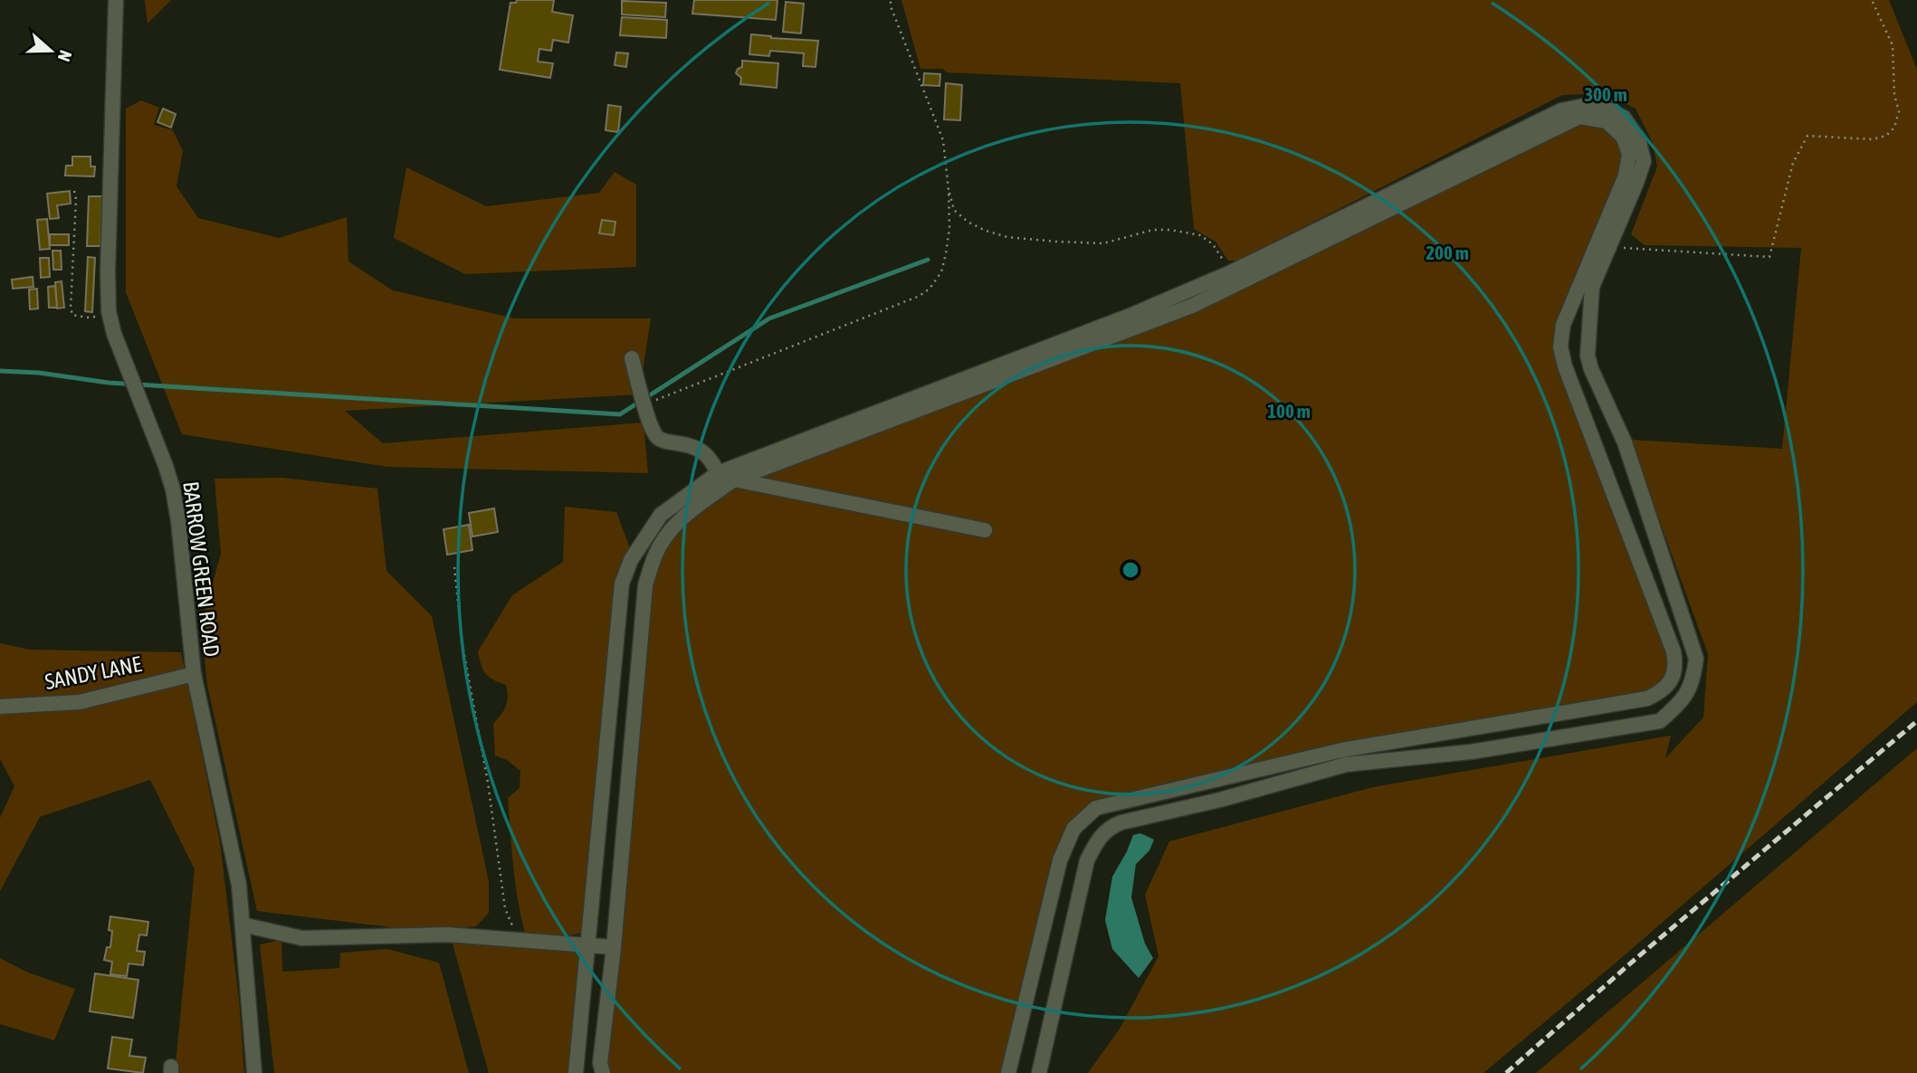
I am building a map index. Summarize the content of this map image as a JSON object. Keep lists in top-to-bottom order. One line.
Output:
{"streets":{"street":["BARROW GREEN ROAD","SANDY LANE"]},"crossings":[["BARROW GREEN ROAD","SANDY LANE"]],"north":"right","rings":["300 m","200 m","100 m"]}
